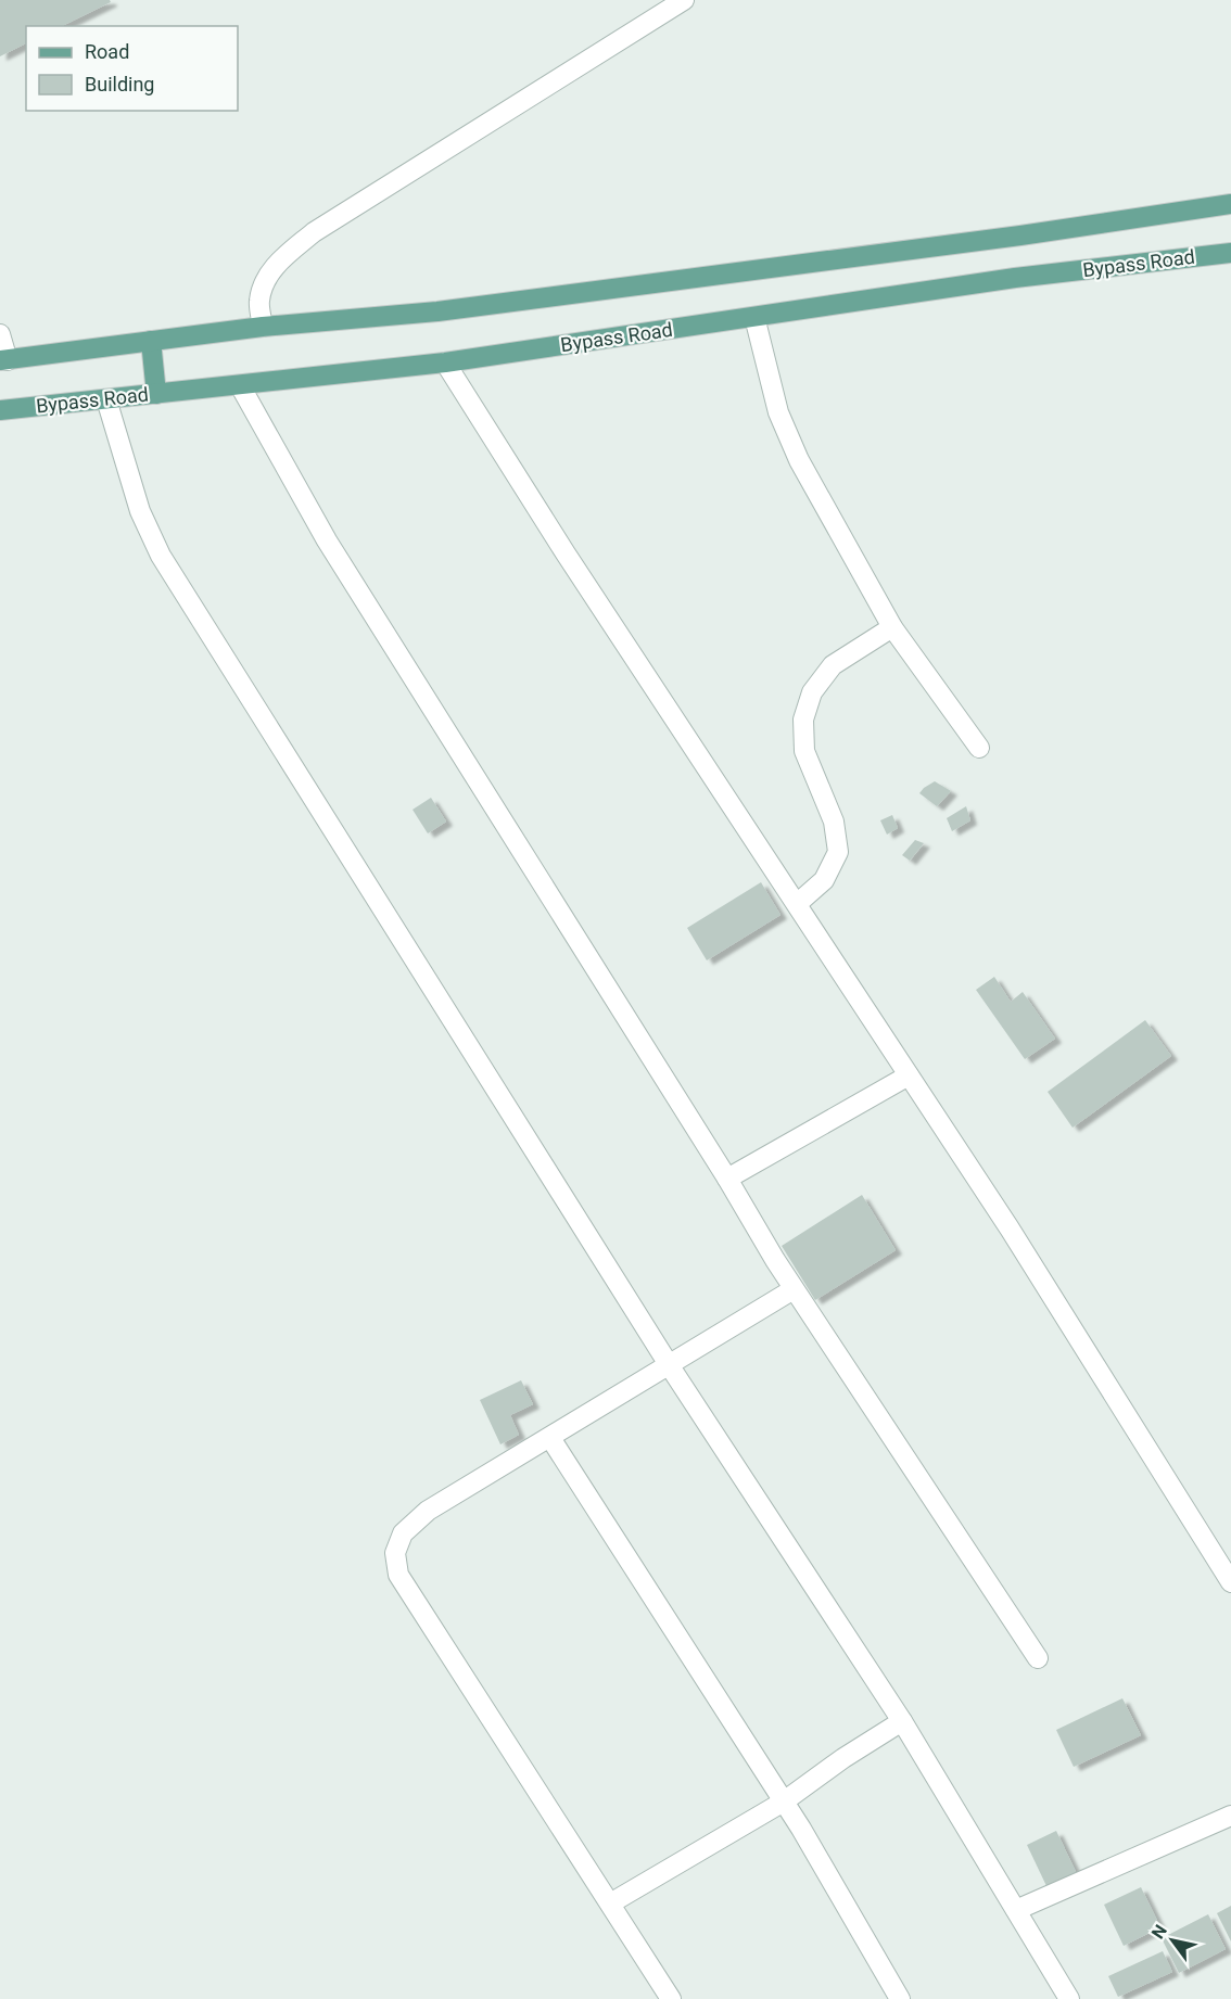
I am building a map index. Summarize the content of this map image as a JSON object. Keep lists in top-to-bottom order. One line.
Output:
{"streets":{"main road":["Bypass Road"]},"legend":["Road","Building"],"north":"top left"}
